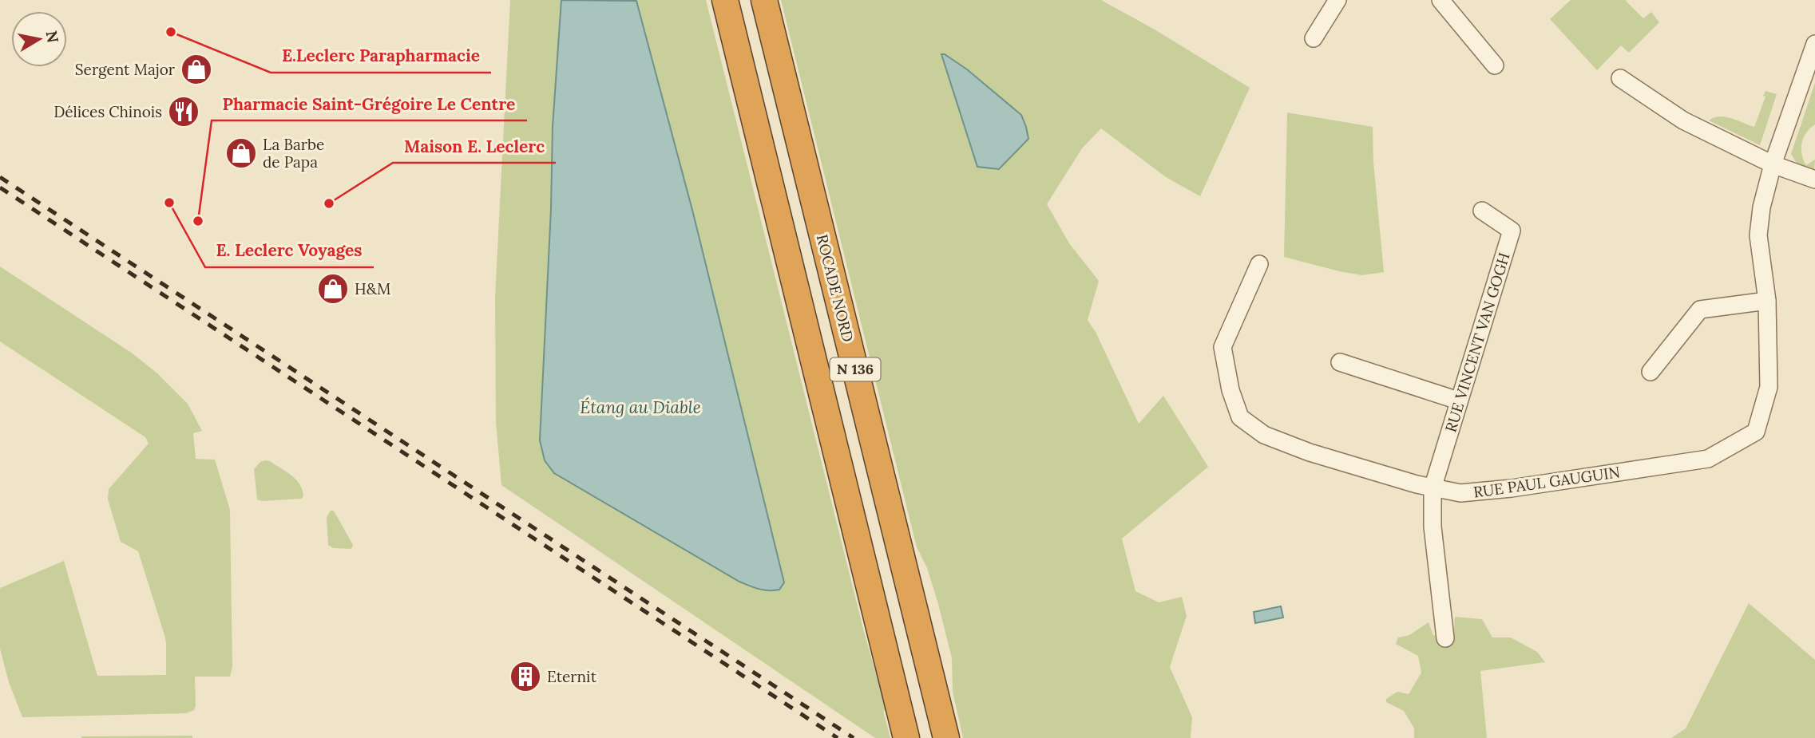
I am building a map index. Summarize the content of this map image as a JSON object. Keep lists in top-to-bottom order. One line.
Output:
{"streets":{"highway":["ROCADE NORD","N 136"],"street":["RUE VINCENT VAN GOGH","RUE PAUL GAUGUIN"]},"crossings":[["RUE VINCENT VAN GOGH","RUE PAUL GAUGUIN"]],"water":["Étang au Diable"],"places":{"other":["E.Leclerc Parapharmacie","E. Leclerc Voyages","Maison E. Leclerc","Pharmacie Saint-Grégoire Le Centre"],"shop":["Sergent Major","La Barbe de Papa","H&M"],"restaurant":["Délices Chinois"],"building":["Eternit"]},"north":"right"}
